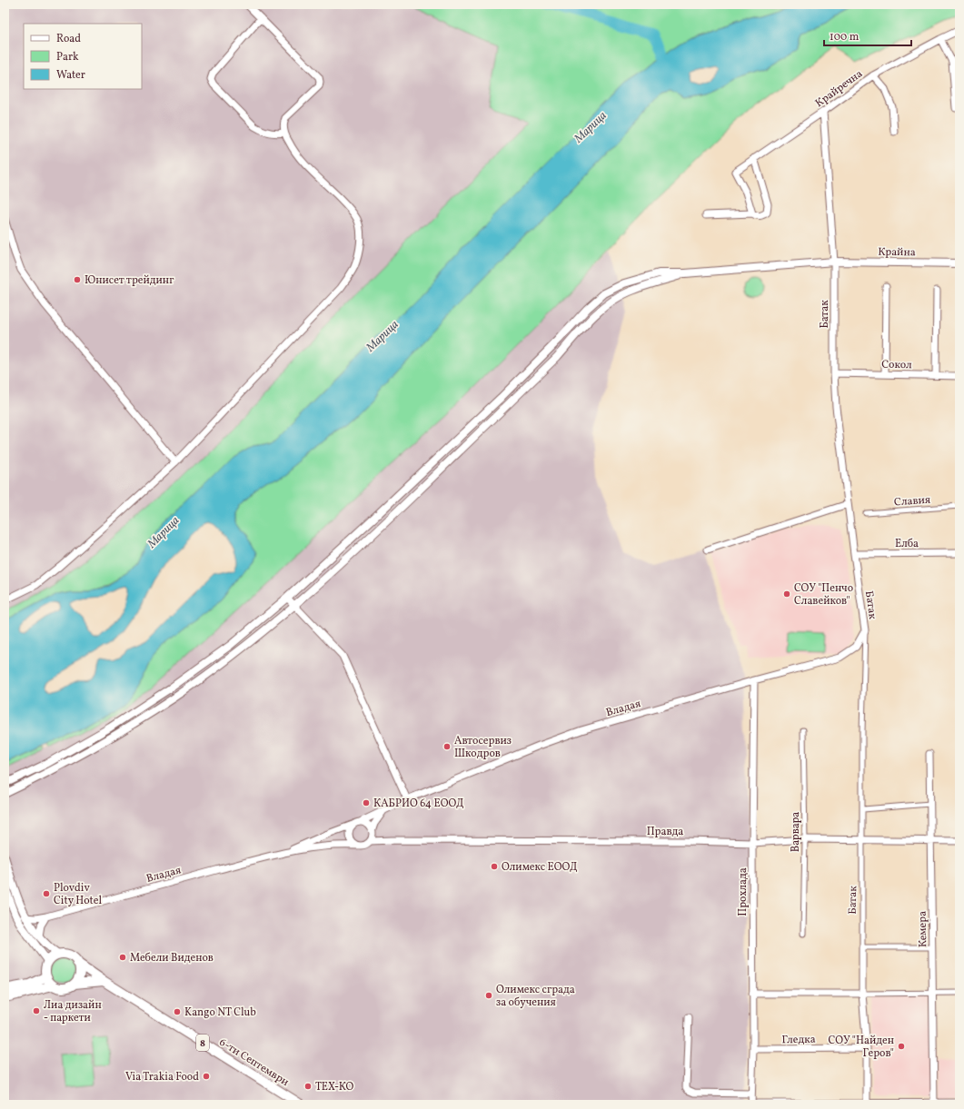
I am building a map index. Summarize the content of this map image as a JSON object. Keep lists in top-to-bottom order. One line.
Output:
{"streets":{"main road":["8","6-ти Септември"],"street":["Крайречна","Крайна","Батак","Сокол","Славия","Елба","Владая","Правда","Варвара","Прохлада","Кемера","Гледка"]},"crossings":[["Крайречна","Батак"],["Крайна","Батак"],["Батак","Сокол"],["Батак","Елба"],["Батак","Владая"],["Батак","Правда"],["Батак","Гледка"],["Владая","Правда"],["Владая","Прохлада"],["Правда","Варвара"],["Правда","Прохлада"],["Правда","Кемера"],["Прохлада","Гледка"],["8","6-ти Септември"]],"water":["Марица"],"places":["Юнисет трейдинг","СОУ \"Пенчо Славейков\"","Автосервиз Шкодров","КАБРИО 64 ЕООД","Олимекс ЕООД","Plovdiv City Hotel","Мебели Виденов","Олимекс сграда за обучения","Лиа дизайн - паркети","Kango NT Club","СОУ \"Найден Геров\"","Via Trakia Food","ТЕХ-КО"],"legend":["Road","Park","Water"],"scale_bar":"100 m"}
